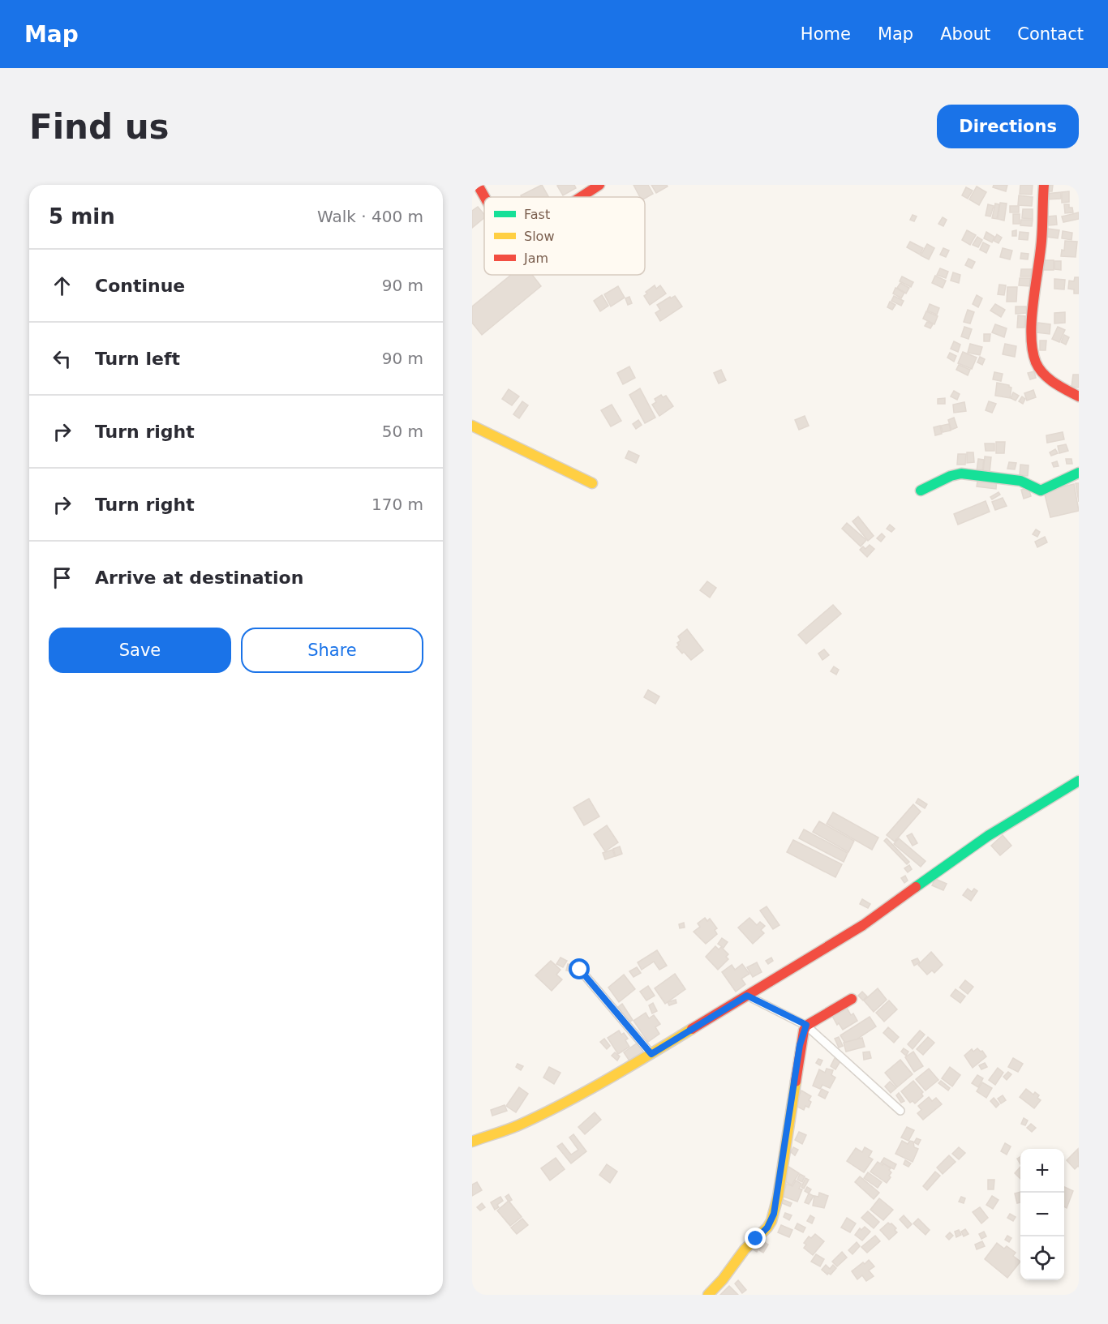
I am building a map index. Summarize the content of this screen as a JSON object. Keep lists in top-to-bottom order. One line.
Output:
{"legend":["Fast","Slow","Jam"],"page":{"header":"Map","nav":["Home","Map","About","Contact"],"buttons":["Directions",["Save","Share"]],"title":"Find us","heading":["5 min","Walk · 400 m"],"list":[["Continue","90 m"],["Turn left","90 m"],["Turn right","50 m"],["Turn right","170 m"],"Arrive at destination"],"map_buttons":["+","−"]}}
